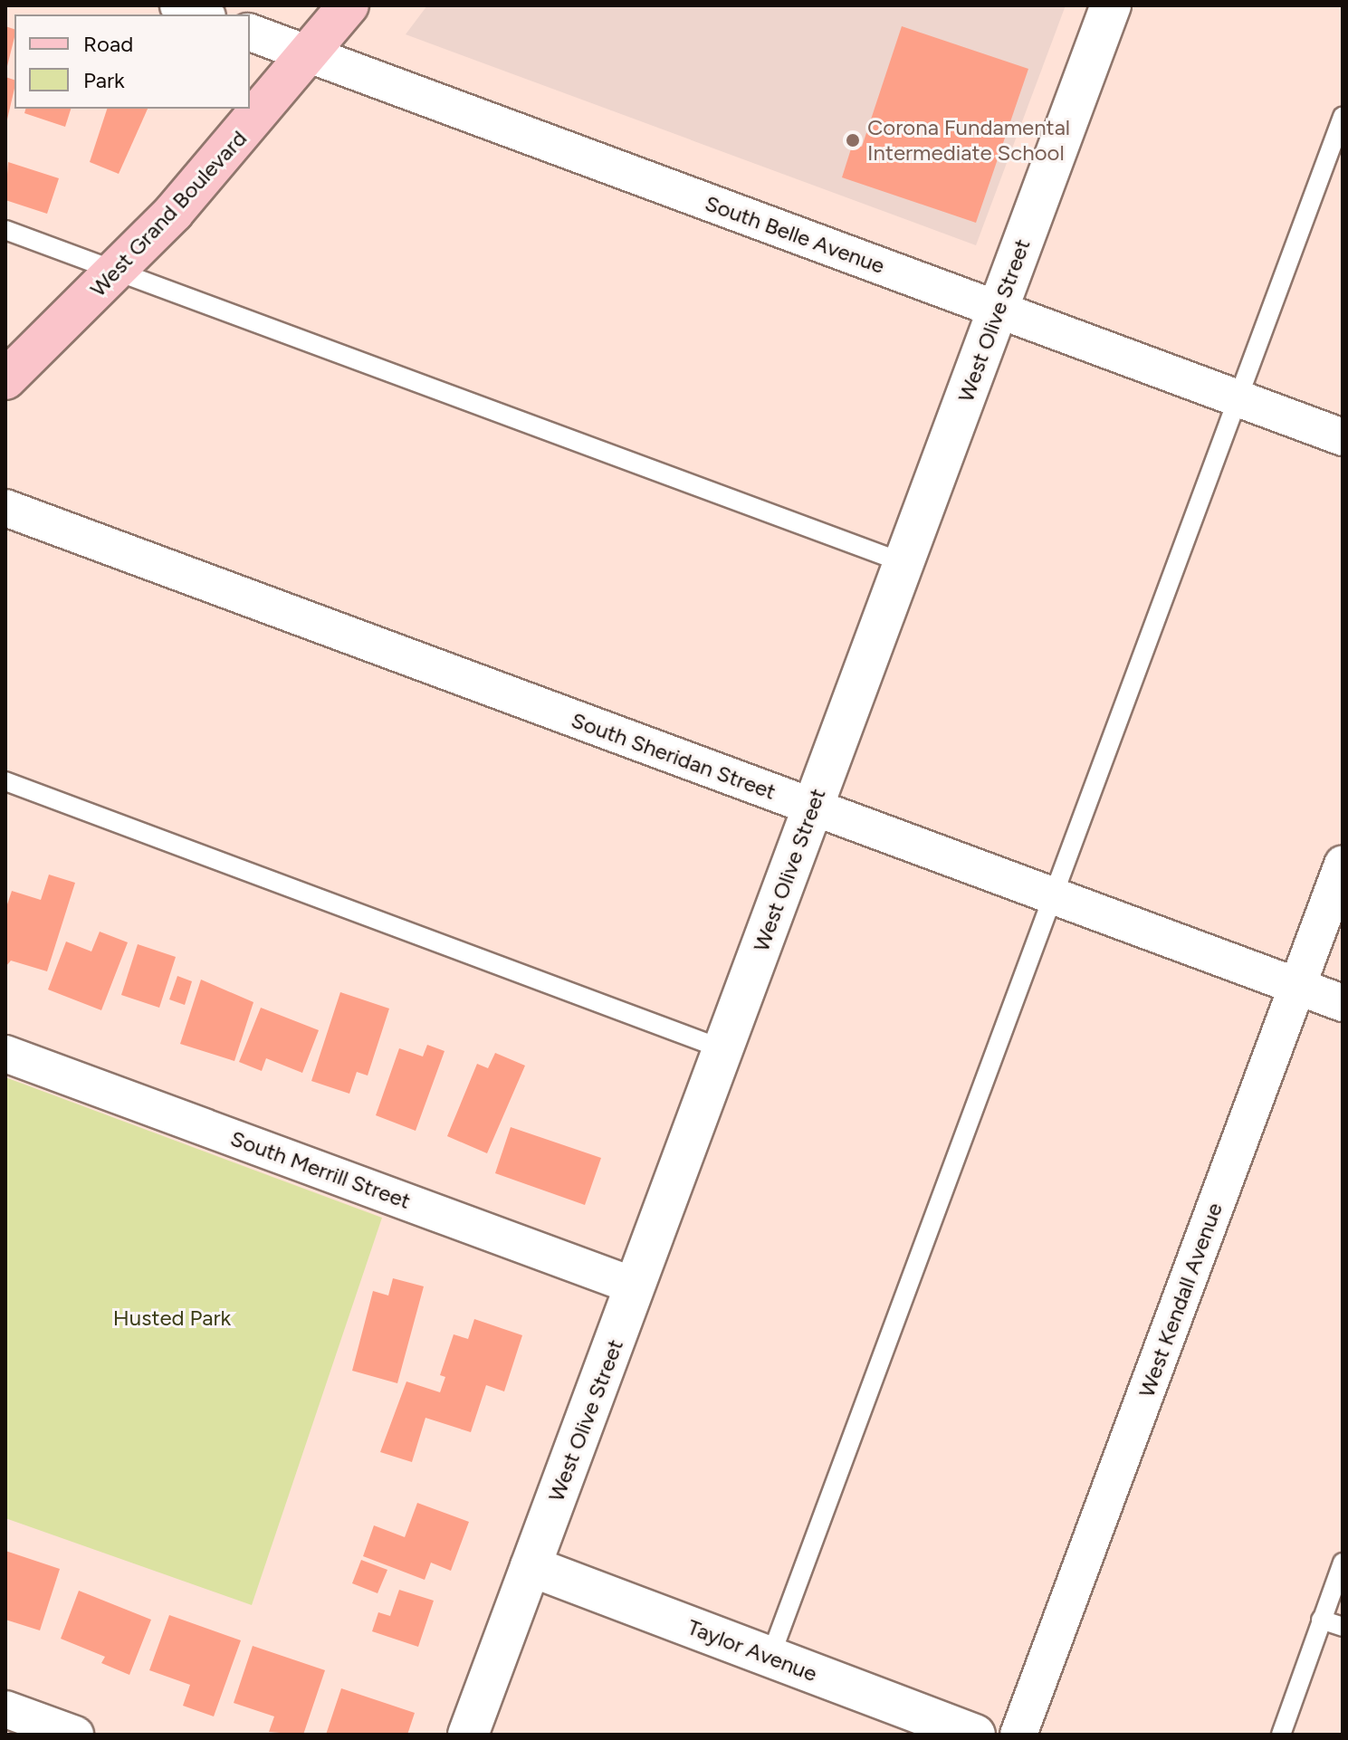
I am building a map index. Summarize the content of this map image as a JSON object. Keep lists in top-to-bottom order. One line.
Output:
{"streets":{"main road":["West Grand Boulevard"],"street":["South Belle Avenue","West Olive Street","South Sheridan Street","South Merrill Street","West Kendall Avenue","Taylor Avenue"]},"crossings":[["West Grand Boulevard","South Belle Avenue"],["South Belle Avenue","West Olive Street"],["West Olive Street","South Sheridan Street"],["West Olive Street","South Merrill Street"],["West Olive Street","Taylor Avenue"],["South Sheridan Street","West Kendall Avenue"]],"parks":["Husted Park"],"places":["Corona Fundamental Intermediate School"],"legend":["Road","Park"]}
